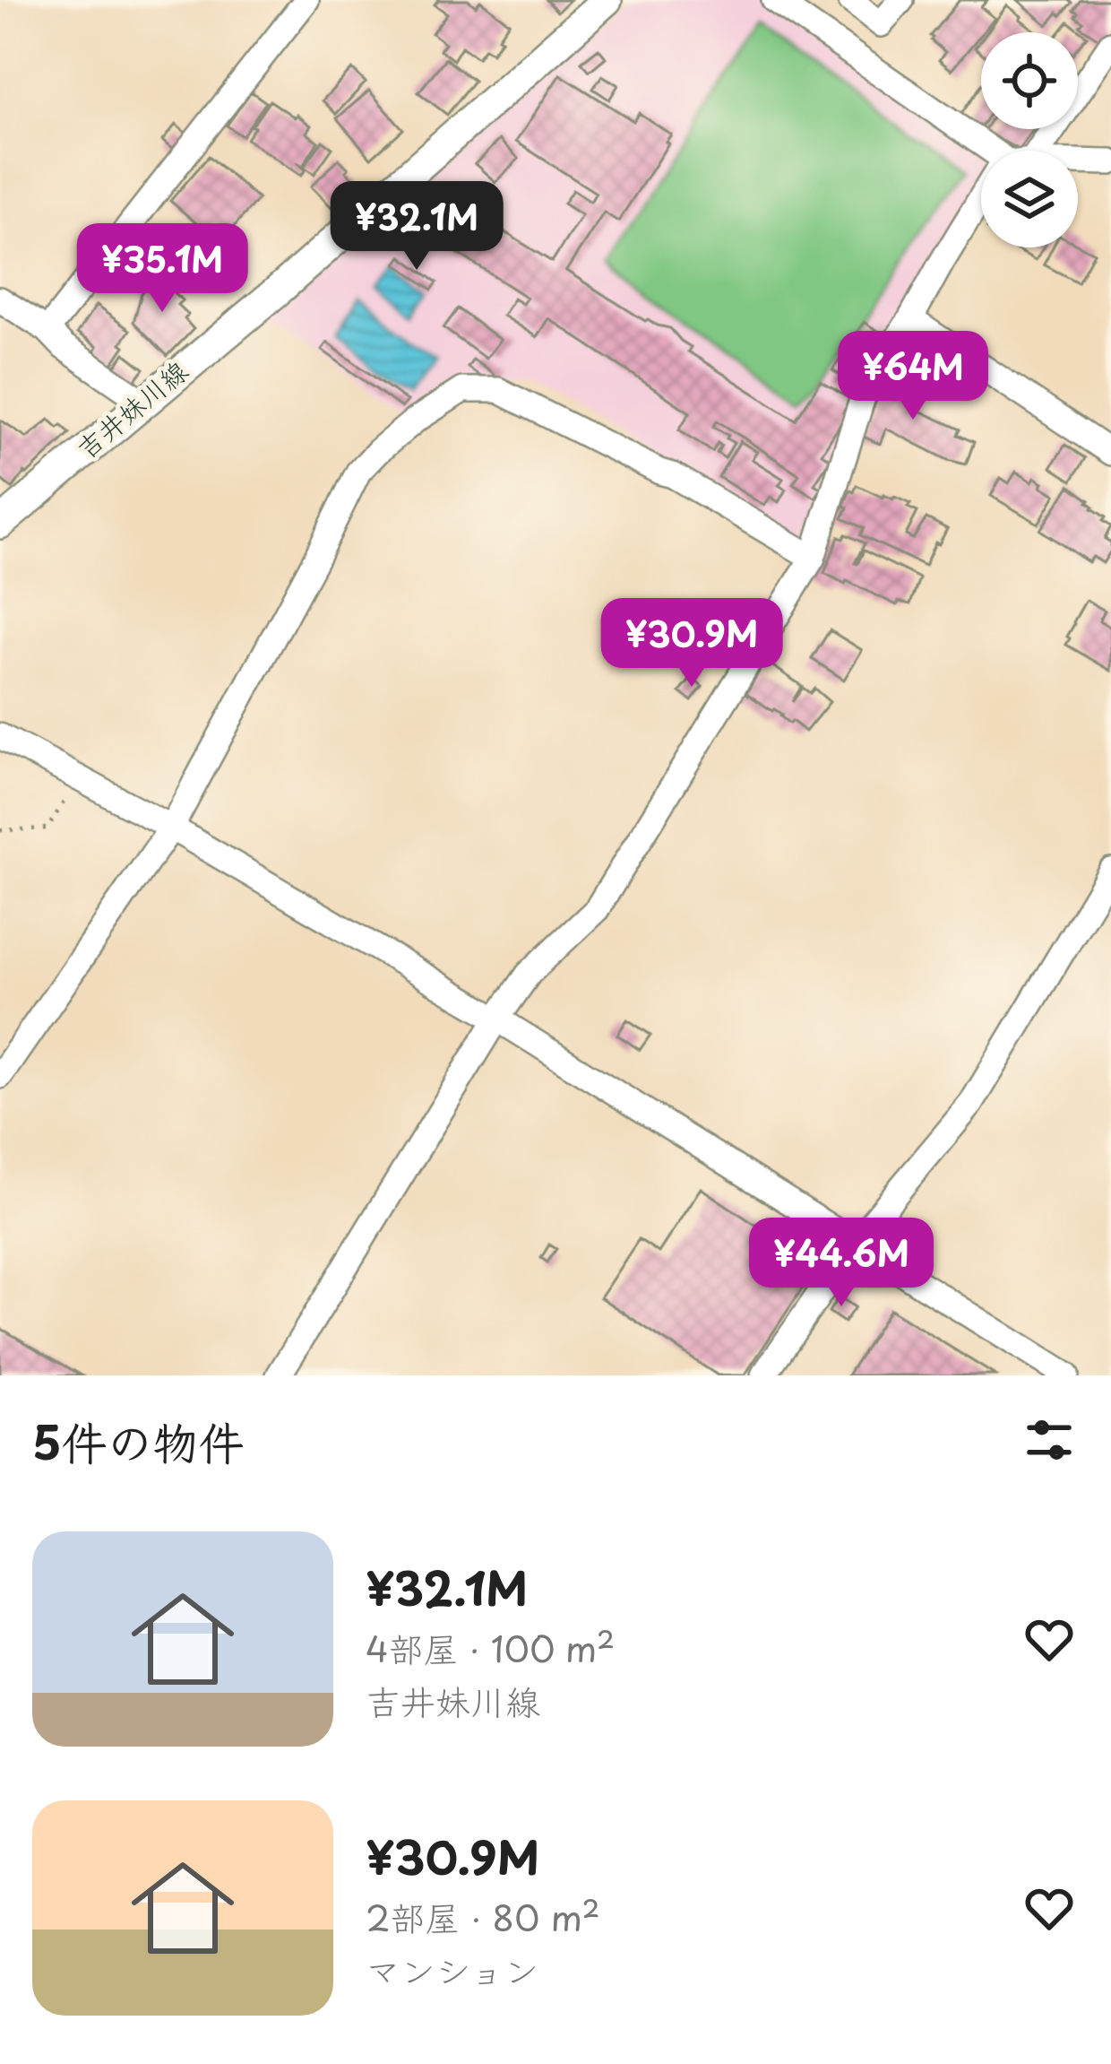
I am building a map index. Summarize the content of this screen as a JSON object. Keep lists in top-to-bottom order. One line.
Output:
{"streets":{"main road":["吉井妹川線"]},"page":{"price":["¥32.1M","¥35.1M","¥64M","¥30.9M","¥44.6M"],"heading":"5件の物件","list":[{"name":"¥32.1M","note":"4部屋 · 100 m² · 吉井妹川線"},{"name":"¥30.9M","note":"2部屋 · 80 m² · マンション"}]}}
